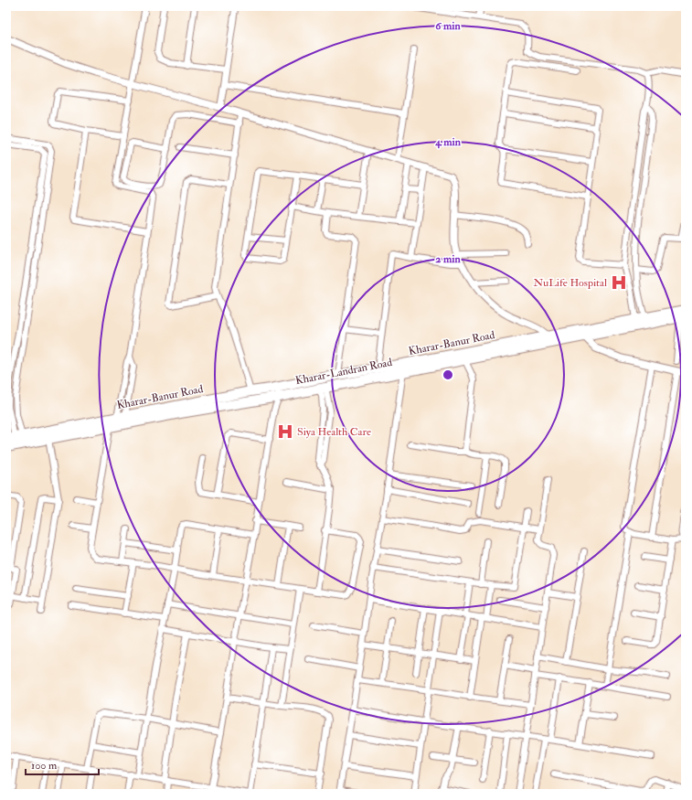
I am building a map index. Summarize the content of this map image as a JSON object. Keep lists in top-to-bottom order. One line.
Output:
{"streets":{"highway":["Kharar-Banur Road","Kharar-Landran Road"]},"crossings":[["Kharar-Banur Road","Kharar-Landran Road"]],"places":{"hospital":["NuLife Hospital","Siya Health Care"]},"scale_bar":"100 m","rings":["6 min","4 min","2 min"]}
